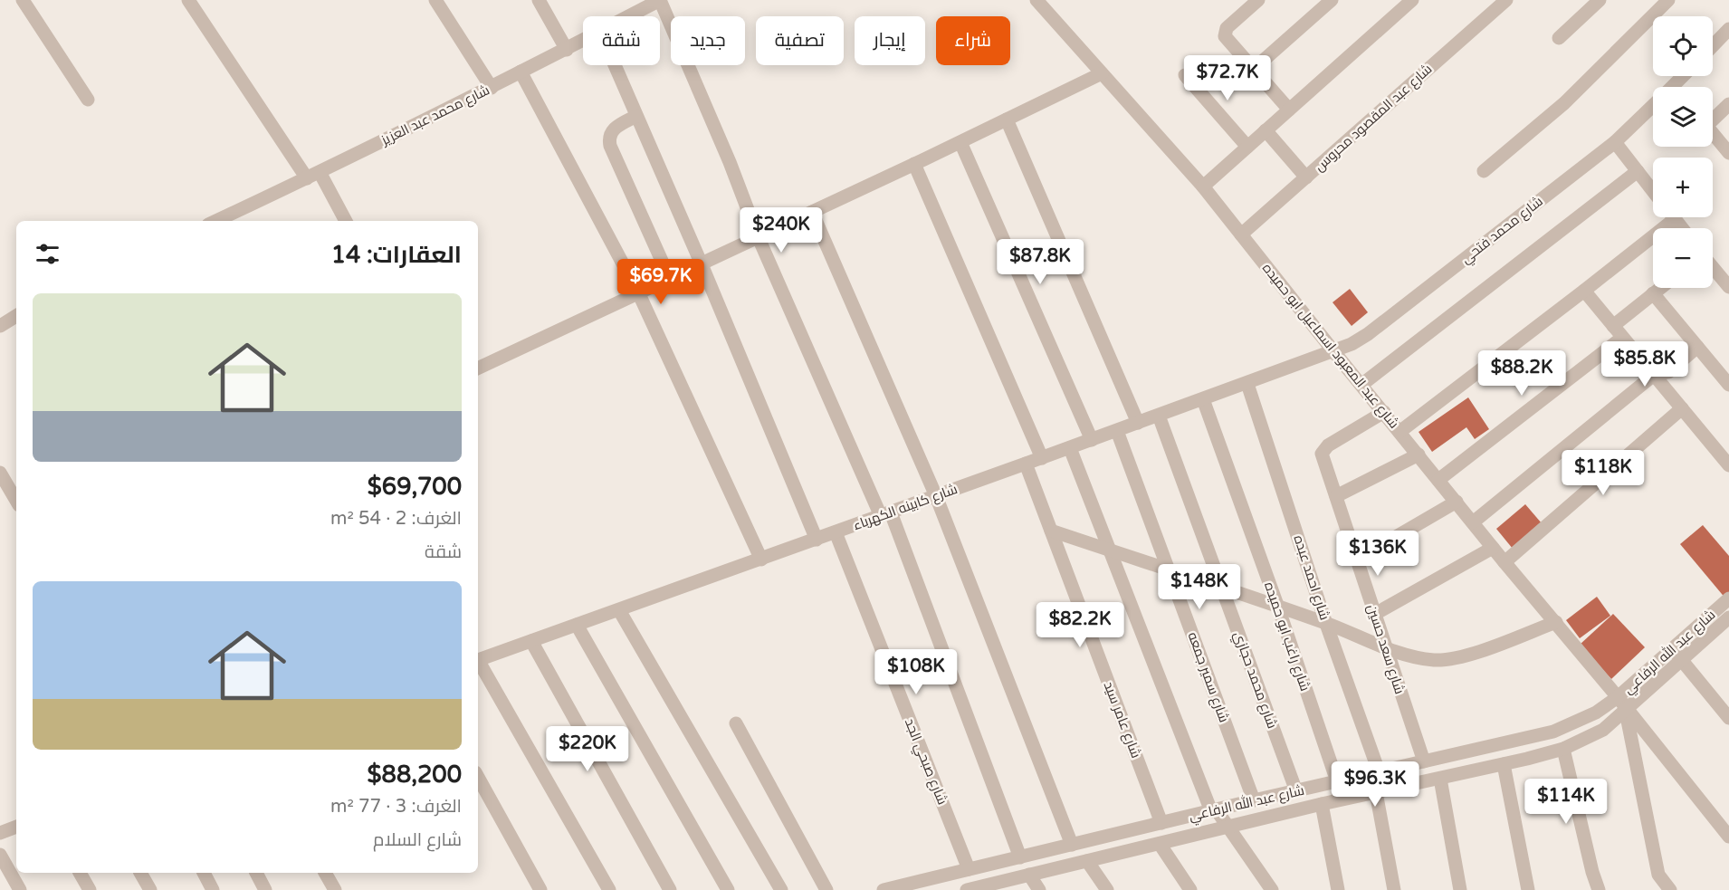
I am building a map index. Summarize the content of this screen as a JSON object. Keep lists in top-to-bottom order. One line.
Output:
{"streets":{"street":["شارع محمد عبد العزيز","شارع عبد المقصود محروس","شارع محمد فتحي","شارع عبد المعبود اسماعيل ابو حميده","شارع كابينه الكهرباء","شارع احمد عبده","شارع راغب ابو حميده","شارع سعد حسين","شارع عبد الله الرفاعي","شارع سمير جمعه","شارع محمد حجازي","شارع عامر سيد","شارع صبحي الجد"]},"crossings":[["شارع عبد المقصود محروس","شارع عبد المعبود اسماعيل ابو حميده"],["شارع محمد فتحي","شارع عبد المعبود اسماعيل ابو حميده"],["شارع محمد فتحي","شارع كابينه الكهرباء"],["شارع عبد المعبود اسماعيل ابو حميده","شارع كابينه الكهرباء"],["شارع عبد المعبود اسماعيل ابو حميده","شارع سعد حسين"],["شارع عبد المعبود اسماعيل ابو حميده","شارع عبد الله الرفاعي"],["شارع كابينه الكهرباء","شارع احمد عبده"],["شارع كابينه الكهرباء","شارع راغب ابو حميده"],["شارع كابينه الكهرباء","شارع سمير جمعه"],["شارع كابينه الكهرباء","شارع محمد حجازي"],["شارع كابينه الكهرباء","شارع عامر سيد"],["شارع كابينه الكهرباء","شارع صبحي الجد"],["شارع احمد عبده","شارع عبد الله الرفاعي"],["شارع راغب ابو حميده","شارع عبد الله الرفاعي"],["شارع سعد حسين","شارع عبد الله الرفاعي"],["شارع عبد الله الرفاعي","شارع سمير جمعه"],["شارع عبد الله الرفاعي","شارع محمد حجازي"],["شارع عبد الله الرفاعي","شارع عامر سيد"],["شارع عبد الله الرفاعي","شارع صبحي الجد"]],"page":{"map_buttons":["+","−"],"chip":["شراء","إيجار","تصفية","جديد","شقة"],"price":["$72.7K","$240K","$87.8K","$69.7K","$85.8K","$88.2K","$118K","$136K","$148K","$82.2K","$108K","$220K","$96.3K","$114K"],"heading":"العقارات: 14","list":[{"name":"$69,700","note":"الغرف: 2 · 54 m² · شقة"},{"name":"$88,200","note":"الغرف: 3 · 77 m² · شارع السلام"}]}}
